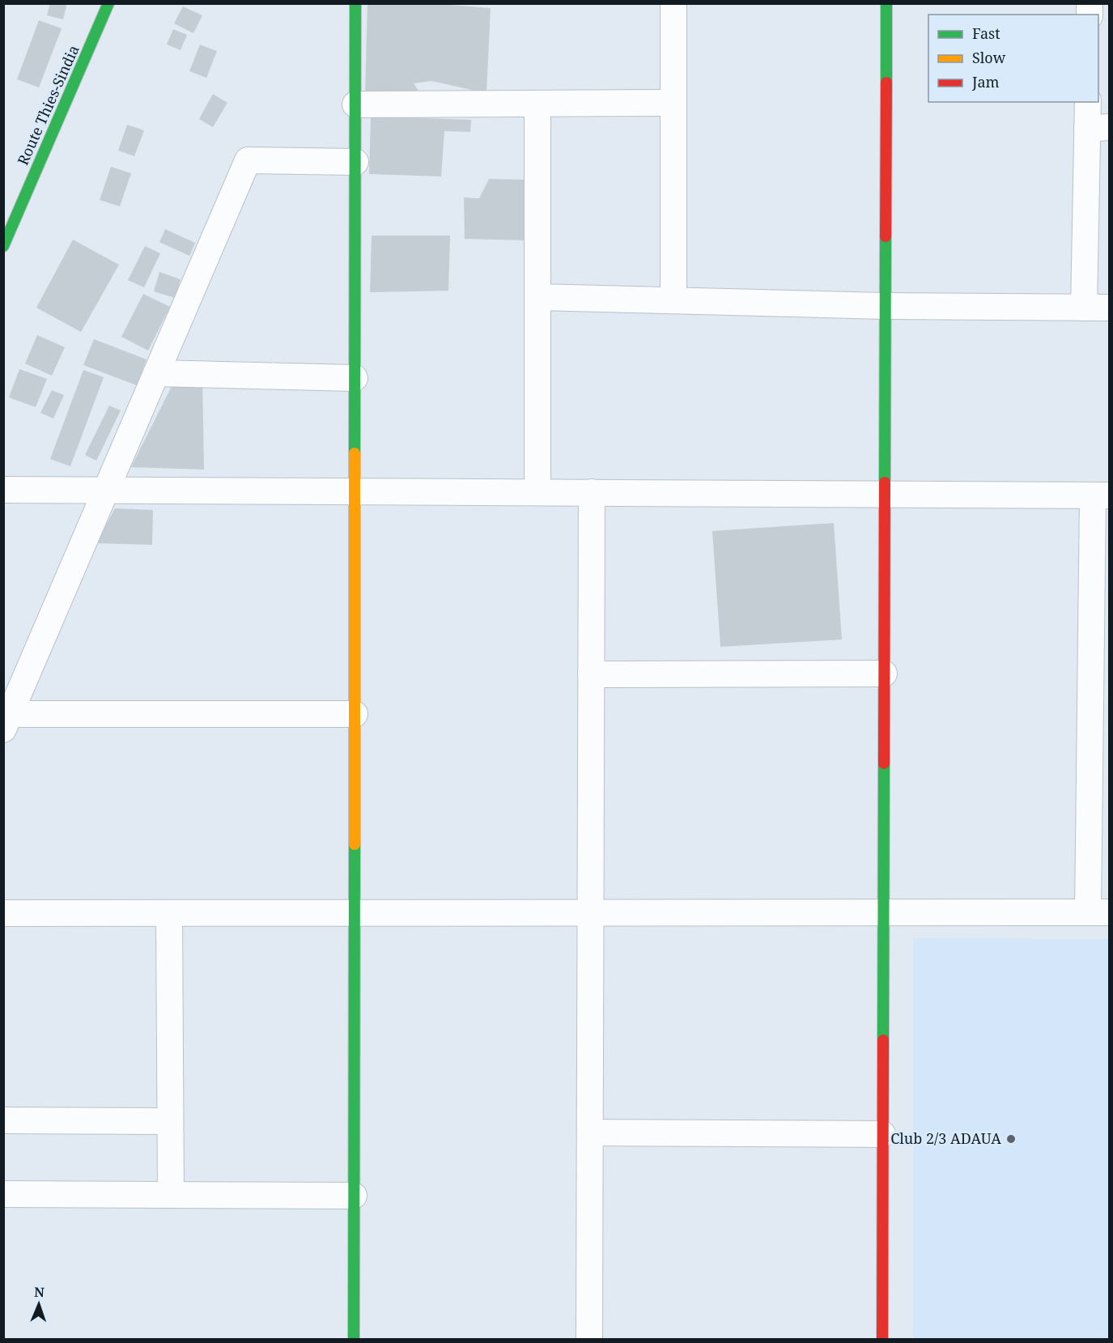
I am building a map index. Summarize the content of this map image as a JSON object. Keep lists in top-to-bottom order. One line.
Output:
{"streets":{"street":["Route Thies-Sindia"]},"places":["Club 2/3 ADAUA"],"legend":["Fast","Slow","Jam"],"north":"top"}
